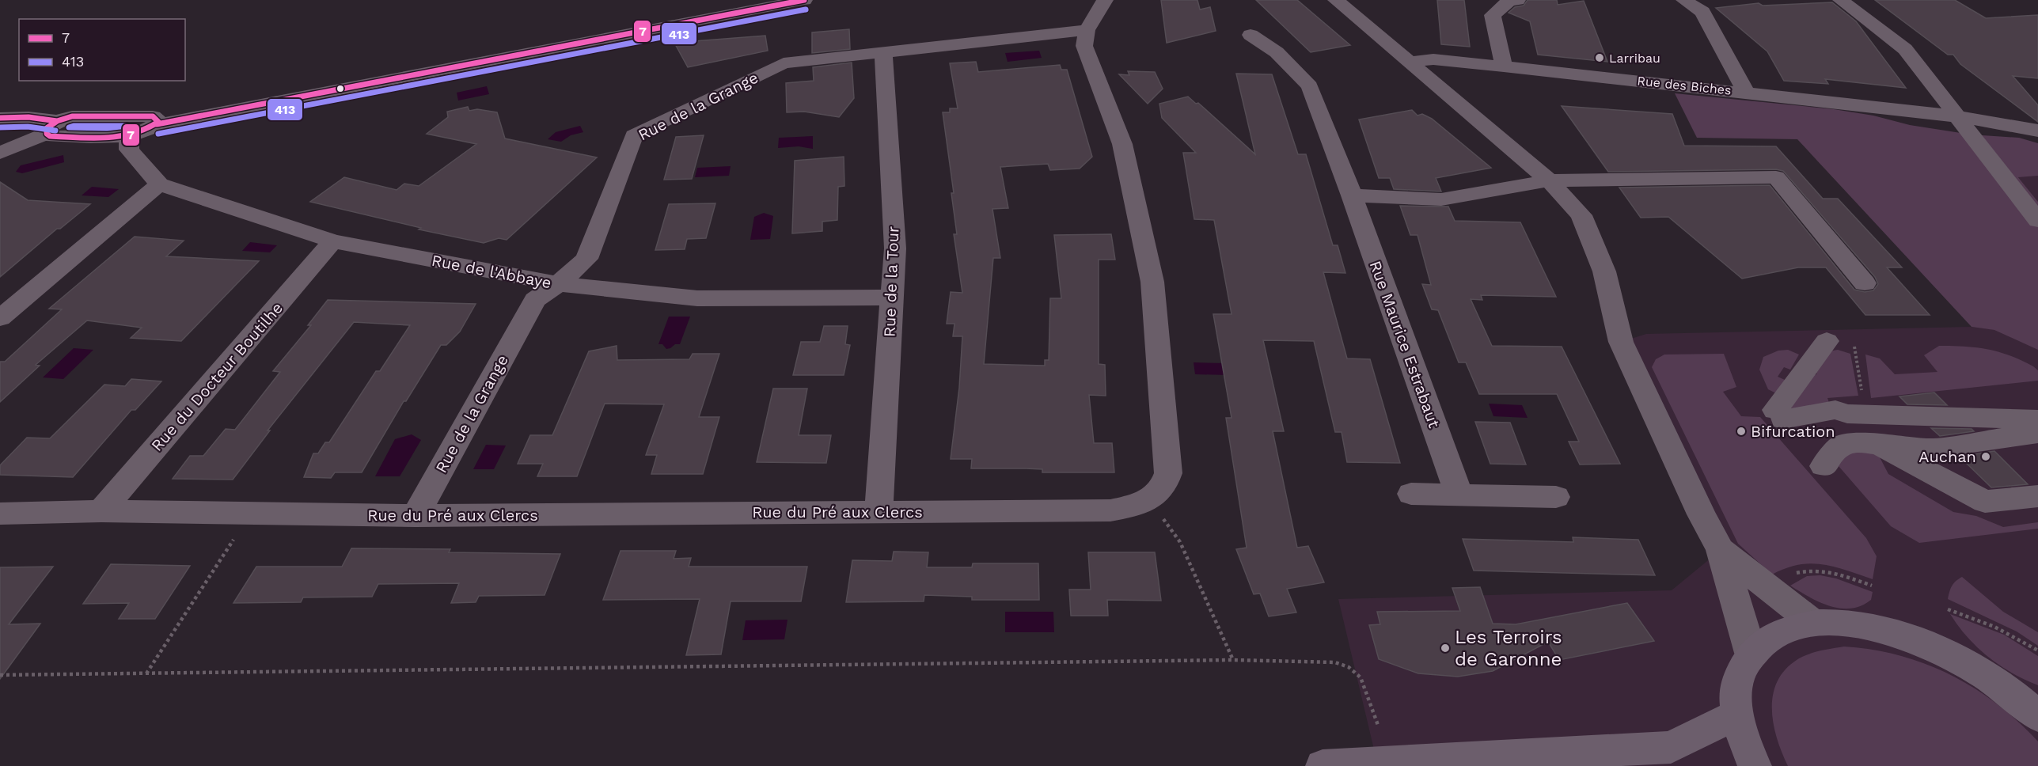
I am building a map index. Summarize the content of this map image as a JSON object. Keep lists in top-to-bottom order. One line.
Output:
{"streets":{"street":["Rue des Biches","Rue de la Grange","Rue de l'Abbaye","Rue de la Tour","Rue Maurice Estrabaut","Rue du Docteur Boutilhe","Rue du Pré aux Clercs"]},"crossings":[["Rue de la Grange","Rue de l'Abbaye"],["Rue de la Grange","Rue de la Tour"],["Rue de la Grange","Rue du Pré aux Clercs"],["Rue de l'Abbaye","Rue de la Tour"],["Rue de l'Abbaye","Rue du Docteur Boutilhe"],["Rue de la Tour","Rue du Pré aux Clercs"],["Rue du Docteur Boutilhe","Rue du Pré aux Clercs"]],"places":["Larribau","Bifurcation","Auchan","Les Terroirs de Garonne"],"lines":["transit line 7","transit line 413"],"legend":["7","413"]}
